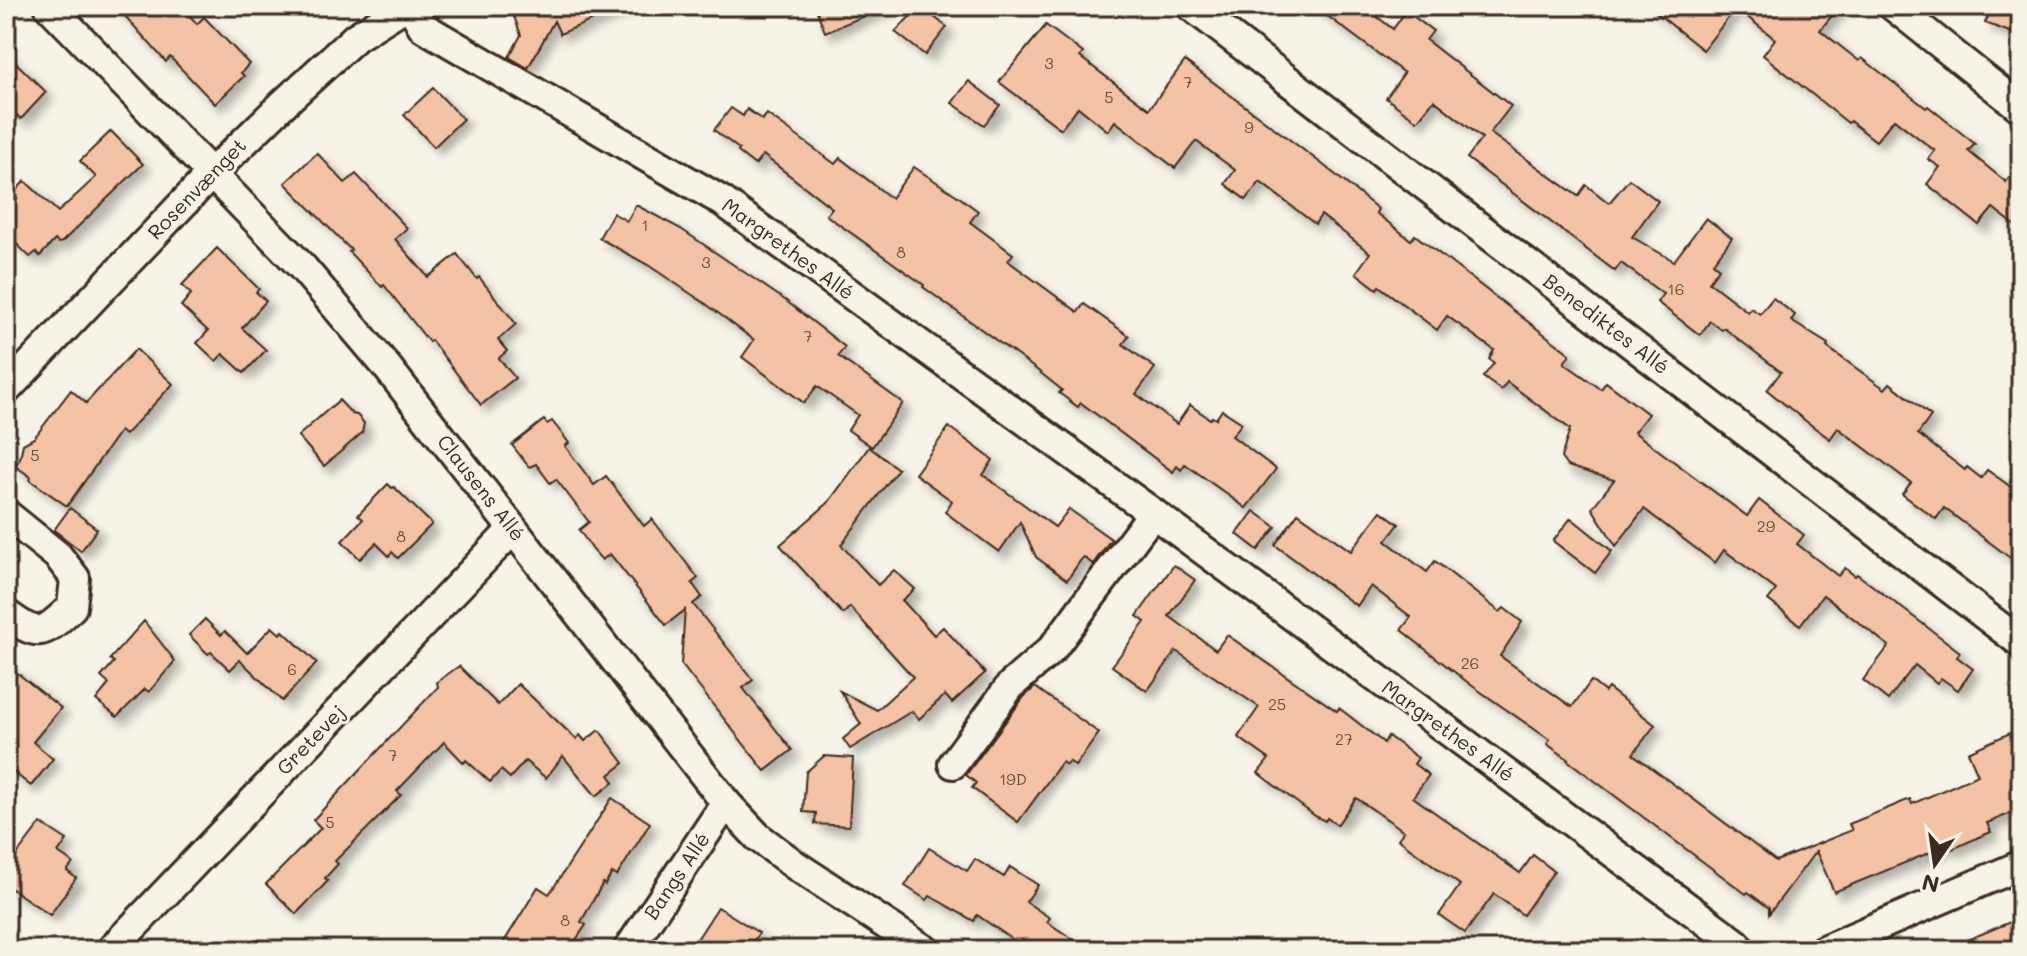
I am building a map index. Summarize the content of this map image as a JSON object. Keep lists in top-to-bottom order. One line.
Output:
{"streets":{"street":["Rosenvænget","Margrethes Allé","Benediktes Allé","Clausens Allé","Gretevej","Bangs Allé"]},"crossings":[["Rosenvænget","Clausens Allé"],["Clausens Allé","Gretevej"],["Clausens Allé","Bangs Allé"]],"house_numbers":["3","7","5","9","1","8","3","16","7","5","29","8","26","6","25","27","7","19D","5","8"],"north":"bottom"}
